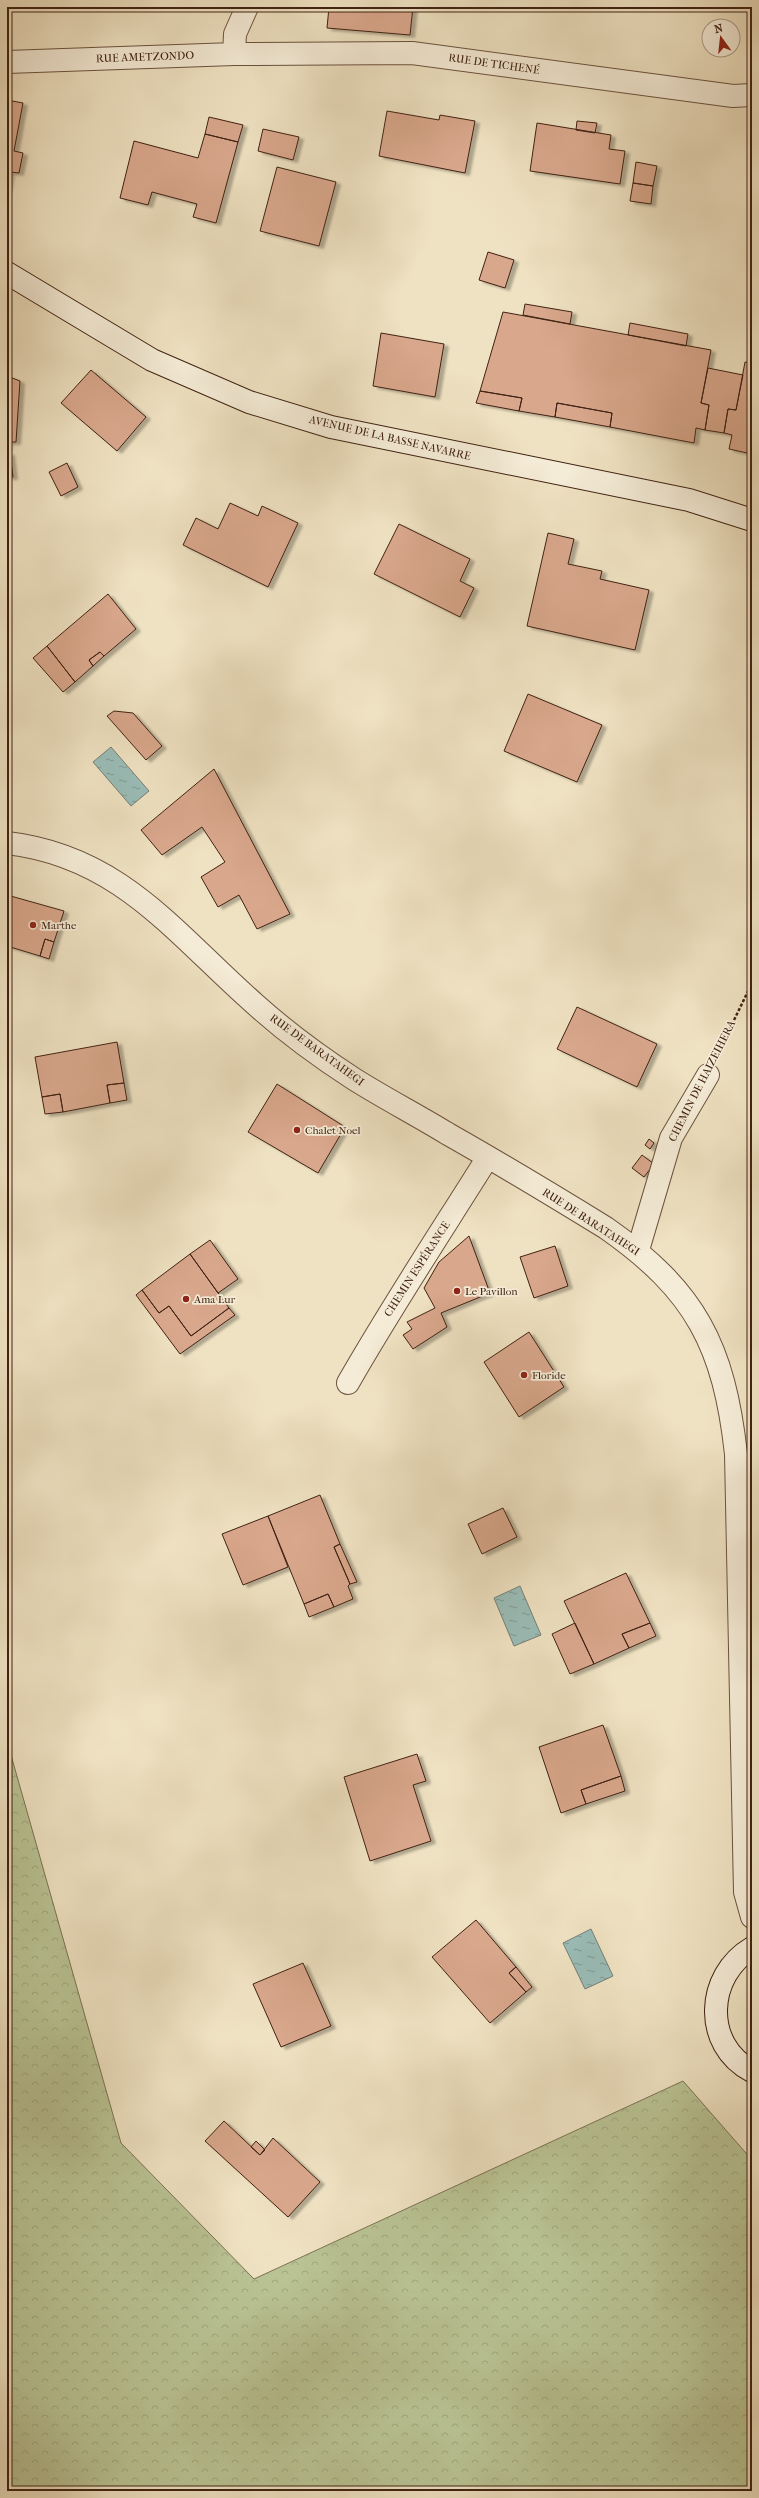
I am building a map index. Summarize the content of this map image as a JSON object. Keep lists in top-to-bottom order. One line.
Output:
{"streets":{"street":["RUE AMETZONDO","RUE DE TICHENÉ","AVENUE DE LA BASSE NAVARRE","RUE DE BARATAHEGI","CHEMIN DE HAIZEIHERA","CHEMIN ESPÉRANCE"]},"crossings":[["RUE AMETZONDO","RUE DE TICHENÉ"],["RUE DE BARATAHEGI","CHEMIN DE HAIZEIHERA"],["RUE DE BARATAHEGI","CHEMIN ESPÉRANCE"]],"places":["Marthe","Chalet Noel","Le Pavillon","Ama Lur","Floride"],"north":"top"}
